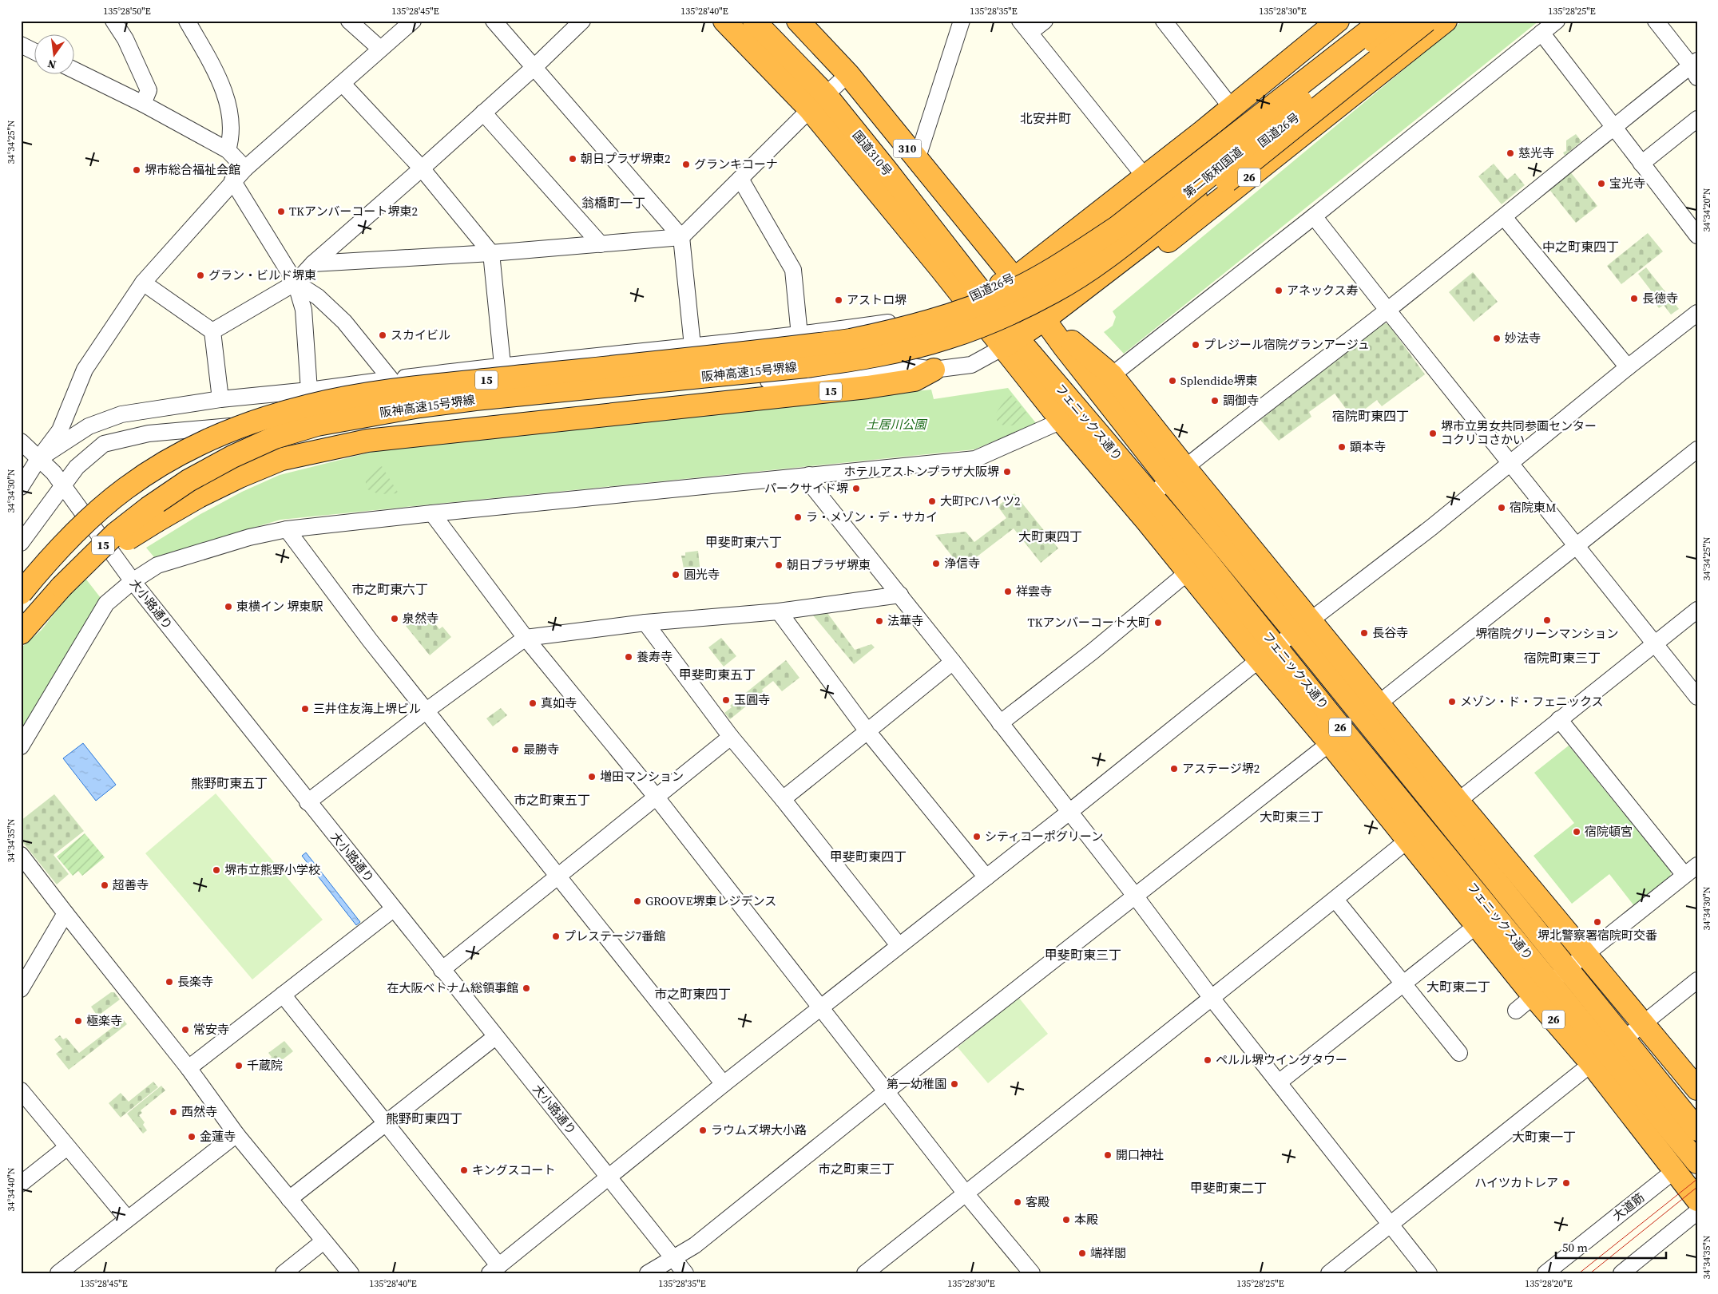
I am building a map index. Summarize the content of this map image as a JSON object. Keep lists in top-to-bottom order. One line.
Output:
{"streets":{"highway":["国道26号","310","国道310号","第二阪和国道","26","阪神高速15号堺線","15","フェニックス通り"],"street":["大小路通り","大道筋"]},"crossings":[["国道26号","310"],["国道26号","国道310号"],["国道26号","第二阪和国道"],["国道26号","26"],["国道26号","阪神高速15号堺線"],["国道26号","フェニックス通り"],["310","第二阪和国道"],["310","26"],["310","阪神高速15号堺線"],["国道310号","フェニックス通り"],["第二阪和国道","26"],["第二阪和国道","阪神高速15号堺線"],["26","阪神高速15号堺線"],["26","フェニックス通り"],["26","大道筋"],["阪神高速15号堺線","15"]],"districts":["北安井町","翁橋町一丁","中之町東四丁","宿院町東四丁","大町東四丁","甲斐町東六丁","市之町東六丁","宿院町東三丁","甲斐町東五丁","熊野町東五丁","市之町東五丁","大町東三丁","甲斐町東四丁","甲斐町東三丁","大町東二丁","市之町東四丁","熊野町東四丁","大町東一丁","市之町東三丁","甲斐町東二丁"],"parks":["土居川公園"],"places":["慈光寺","朝日プラザ堺東2","グランキコーナ","堺市総合福祉会館","宝光寺","TKアンバーコート堺東2","グラン・ビルド堺東","アネックス寿","長徳寺","アストロ堺","スカイビル","妙法寺","プレジール宿院グランアージュ","Splendide堺東","調御寺","堺市立男女共同参画センター コクリコさかい","顕本寺","ホテルアストンプラザ大阪堺","パークサイド堺","大町PCハイツ2","宿院東M","ラ・メゾン・デ・サカイ","浄信寺","朝日プラザ堺東","圓光寺","祥雲寺","東横イン 堺東駅","泉然寺","堺宿院グリーンマンション","法華寺","TKアンバーコート大町","長谷寺","養寿寺","玉圓寺","メゾン・ド・フェニックス","真如寺","三井住友海上堺ビル","最勝寺","アステージ堺2","増田マンション","宿院頓宮","シティコーポグリーン","堺市立熊野小学校","超善寺","GROOVE堺東レジデンス","堺北警察署宿院町交番","プレステージ7番館","長楽寺","在大阪ベトナム総領事館","極楽寺","常安寺","ペルル堺ウイングタワー","千蔵院","第一幼稚園","西然寺","ラウムズ堺大小路","金蓮寺","開口神社","キングスコート","ハイツカトレア","客殿","本殿","端祥閣"],"scale_bar":"50 m","north":"bottom","coordinates":["135°28'50\"E","135°28'45\"E","135°28'40\"E","135°28'35\"E","135°28'30\"E","135°28'25\"E","34°34'25\"N","34°34'20\"N","34°34'30\"N","34°34'35\"N","34°34'40\"N","135°28'20\"E"]}
